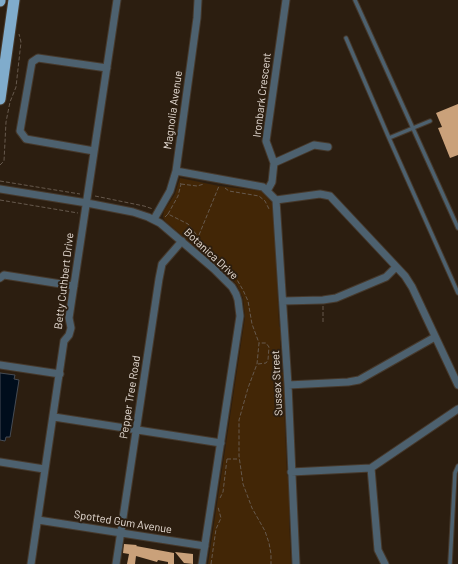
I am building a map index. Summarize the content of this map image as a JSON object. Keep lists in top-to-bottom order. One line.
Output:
{"streets":{"street":["Ironbark Crescent","Magnolia Avenue","Botanica Drive","Betty Cuthbert Drive","Sussex Street","Pepper Tree Road","Spotted Gum Avenue"]},"crossings":[["Magnolia Avenue","Botanica Drive"],["Botanica Drive","Betty Cuthbert Drive"],["Botanica Drive","Pepper Tree Road"],["Botanica Drive","Spotted Gum Avenue"],["Betty Cuthbert Drive","Spotted Gum Avenue"],["Pepper Tree Road","Spotted Gum Avenue"]]}
